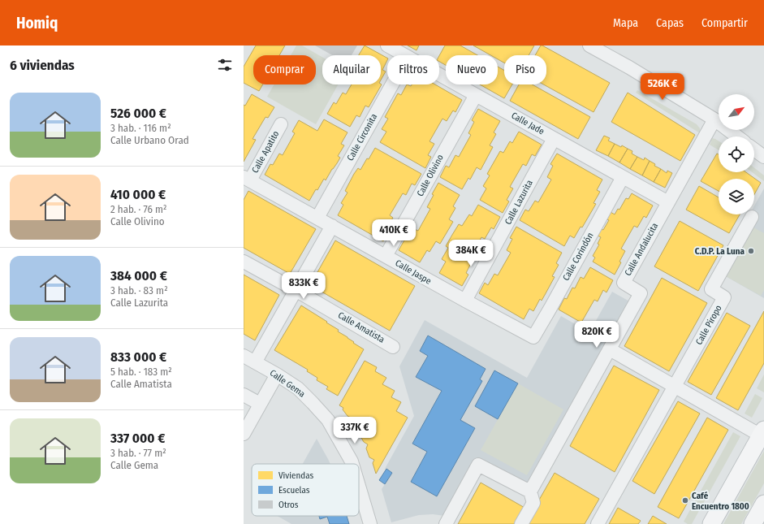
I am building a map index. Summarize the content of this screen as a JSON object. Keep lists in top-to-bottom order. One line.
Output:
{"streets":{"street":["Calle Jade","Calle Circonita","Calle Apatito","Calle Olivino","Calle Lazurita","Calle Andalucita","Calle Corindón","Calle Jaspe","Calle Piropo","Calle Amatista","Calle Gema"]},"crossings":[["Calle Jade","Calle Olivino"],["Calle Jade","Calle Lazurita"],["Calle Jade","Calle Andalucita"],["Calle Jade","Calle Corindón"],["Calle Circonita","Calle Jaspe"],["Calle Apatito","Calle Jaspe"],["Calle Olivino","Calle Jaspe"],["Calle Lazurita","Calle Jaspe"],["Calle Corindón","Calle Jaspe"]],"places":["C.D.P. La Luna","Café Encuentro 1800"],"legend":["Viviendas","Escuelas","Otros"],"north":"top right","page":{"header":"Homiq","nav":["Mapa","Capas","Compartir"],"heading":"6 viviendas","chip":["Comprar","Alquilar","Filtros","Nuevo","Piso"],"price":["526K €","410K €","384K €","833K €","820K €","337K €"],"list":[{"name":"526 000 €","note":"3 hab. · 116 m² · Calle Urbano Orad"},{"name":"410 000 €","note":"2 hab. · 76 m² · Calle Olivino"},{"name":"384 000 €","note":"3 hab. · 83 m² · Calle Lazurita"},{"name":"833 000 €","note":"5 hab. · 183 m² · Calle Amatista"},{"name":"337 000 €","note":"3 hab. · 77 m² · Calle Gema"}]}}
